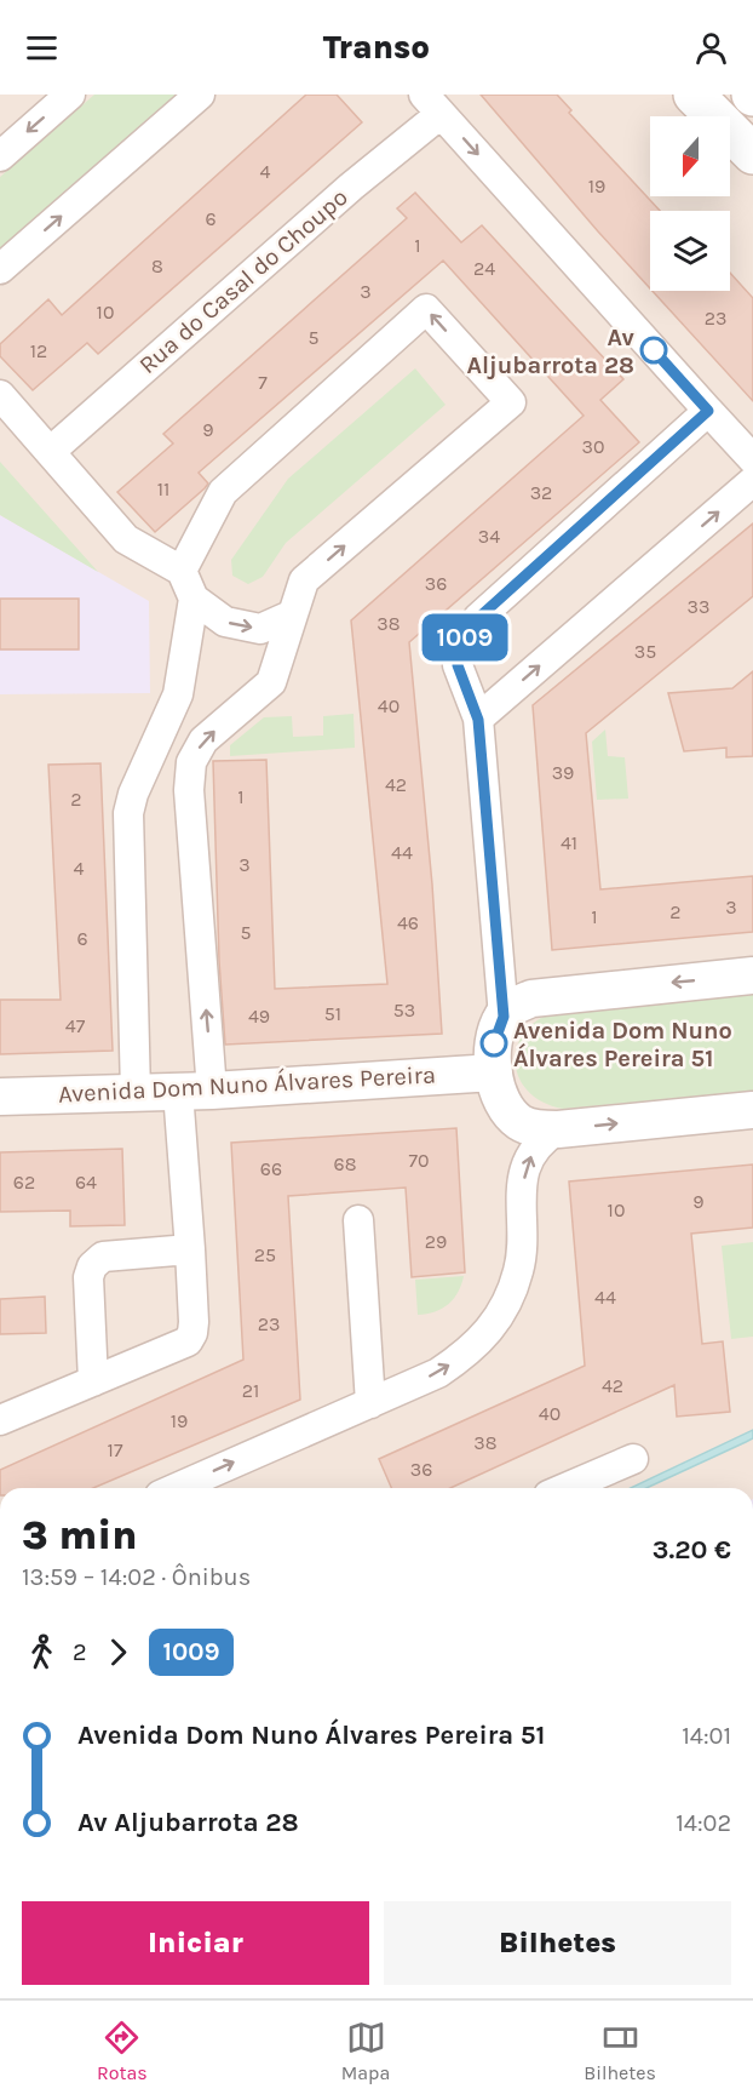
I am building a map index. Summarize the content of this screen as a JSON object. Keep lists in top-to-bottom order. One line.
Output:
{"streets":{"street":["Rua do Casal do Choupo","Avenida Dom Nuno Álvares Pereira"]},"places":["Av Aljubarrota 28","Avenida Dom Nuno Álvares Pereira 51"],"lines":["bus line 1009"],"house_numbers":["4","19","6","1","8","24","3","10","23","5","12","7","9","30","11","32","34","36","33","38","35","40","39","42","1","2","41","44","3","4","3","2","1","46","5","6","53","51","49","47","70","68","66","62","64","9","10","29","25","44","23","42","21","40","19","38","17","36"],"north":"bottom","page":{"header":"Transo","on_map":"1009","heading":["3 min","13:59 – 14:02 · Ônibus","3.20 €"],"legs":["2","1009"],"list":[{"name":"Avenida Dom Nuno Álvares Pereira 51","value":"14:01"},{"name":"Av Aljubarrota 28","value":"14:02"}],"buttons":["Iniciar","Bilhetes"],"tabs":["Rotas","Mapa","Bilhetes"]}}
